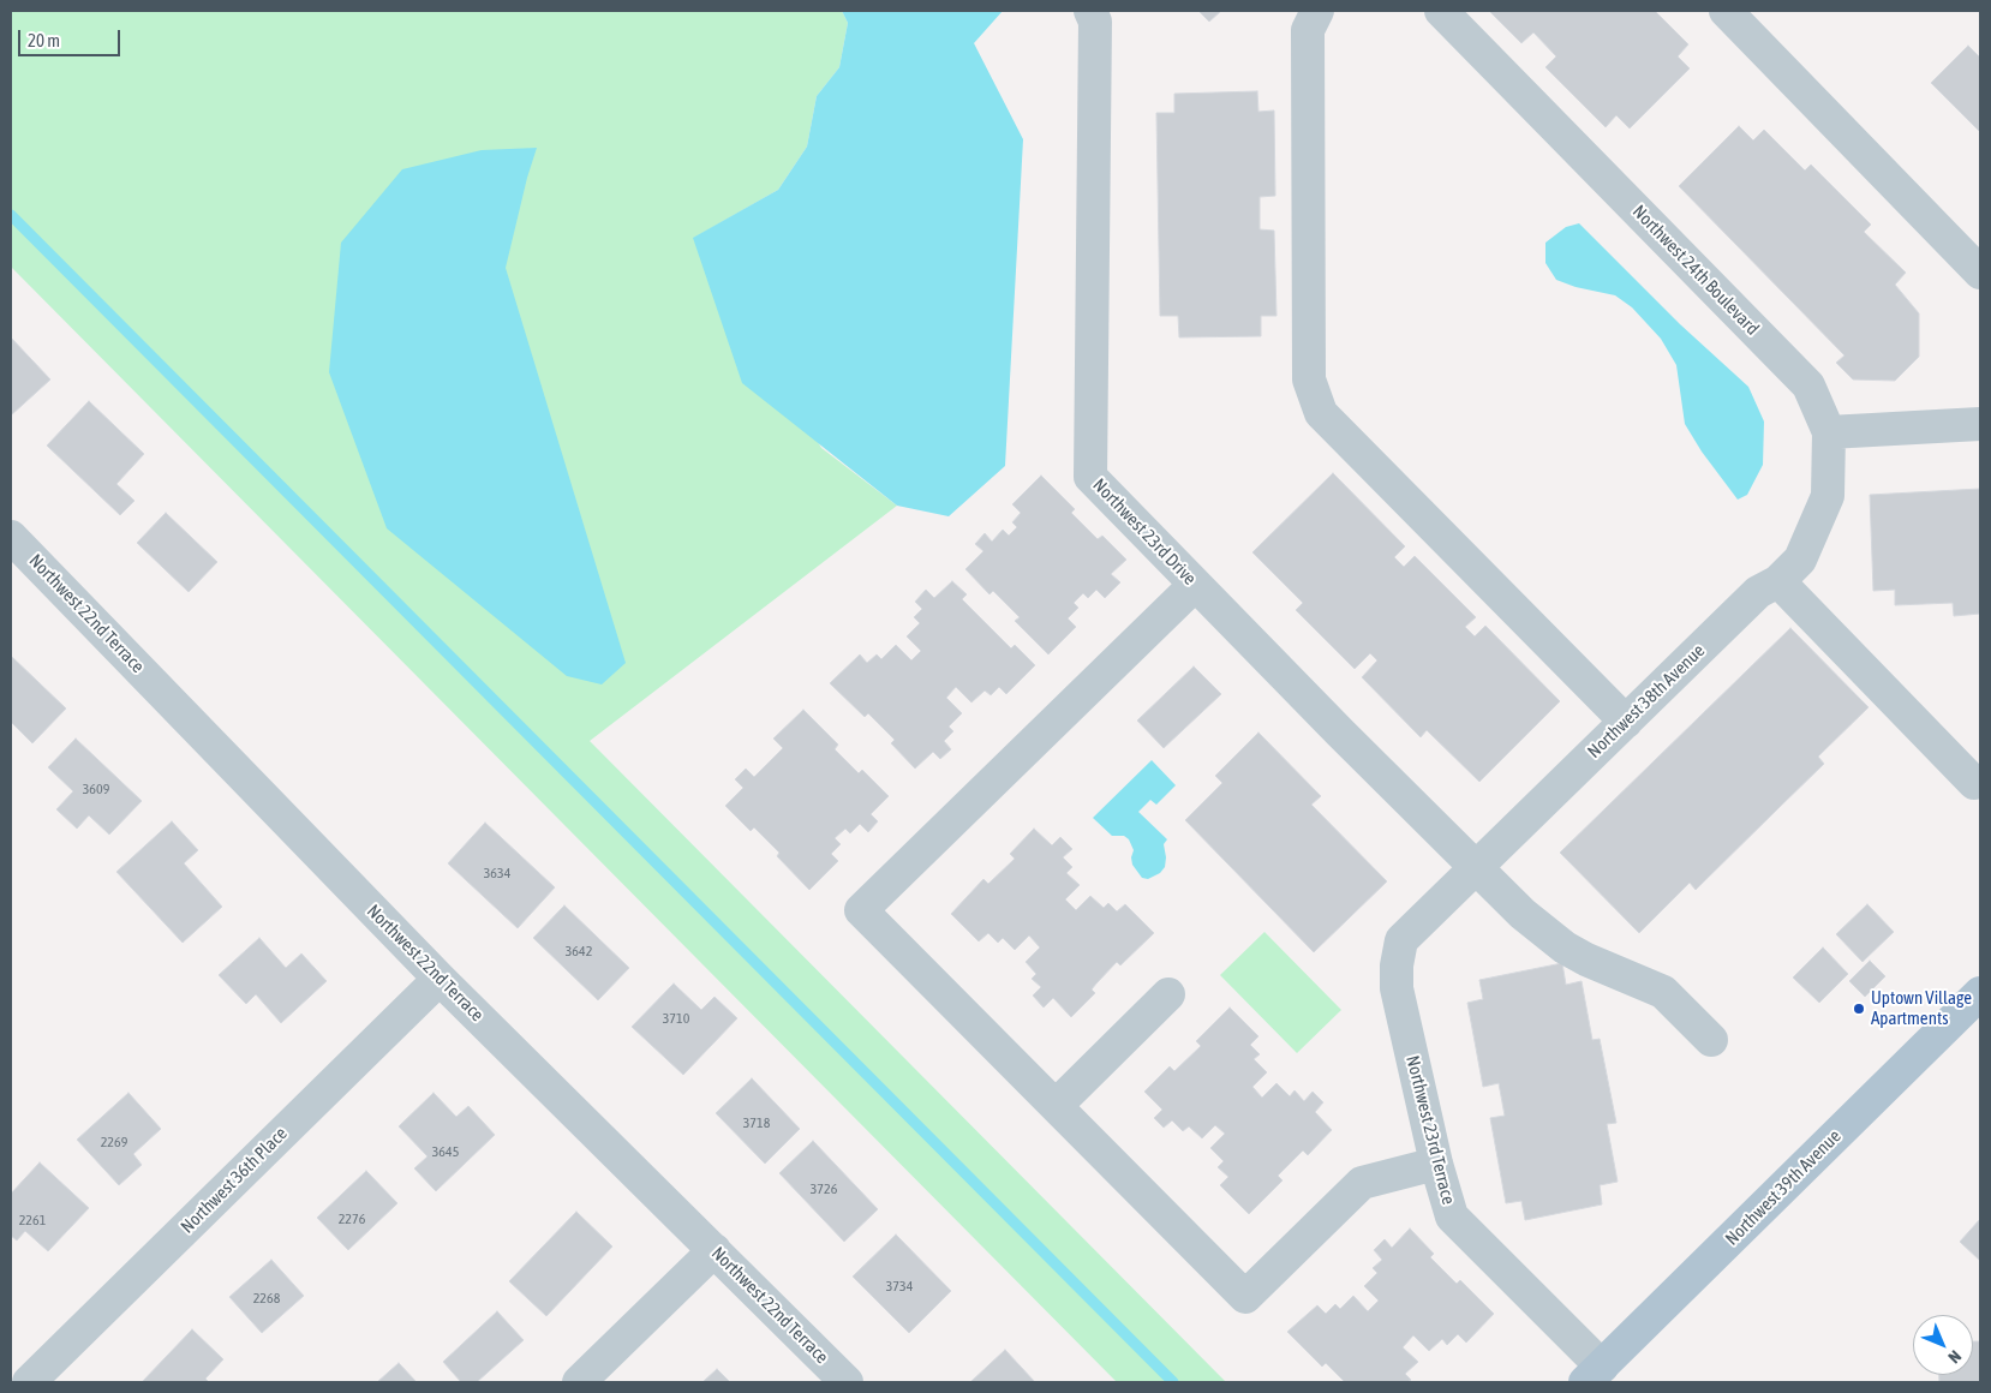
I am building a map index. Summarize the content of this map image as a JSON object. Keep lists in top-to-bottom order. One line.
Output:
{"streets":{"main road":["Northwest 39th Avenue"],"street":["Northwest 24th Boulevard","Northwest 23rd Drive","Northwest 22nd Terrace","Northwest 38th Avenue","Northwest 23rd Terrace","Northwest 36th Place"]},"crossings":[["Northwest 24th Boulevard","Northwest 38th Avenue"],["Northwest 23rd Drive","Northwest 38th Avenue"],["Northwest 22nd Terrace","Northwest 36th Place"],["Northwest 38th Avenue","Northwest 23rd Terrace"],["Northwest 23rd Terrace","Northwest 39th Avenue"]],"places":["Uptown Village Apartments"],"house_numbers":["3609","3634","3642","3710","3718","2269","3645","3726","2276","2261","3734","2268"],"scale_bar":"20 m","north":"bottom right"}
